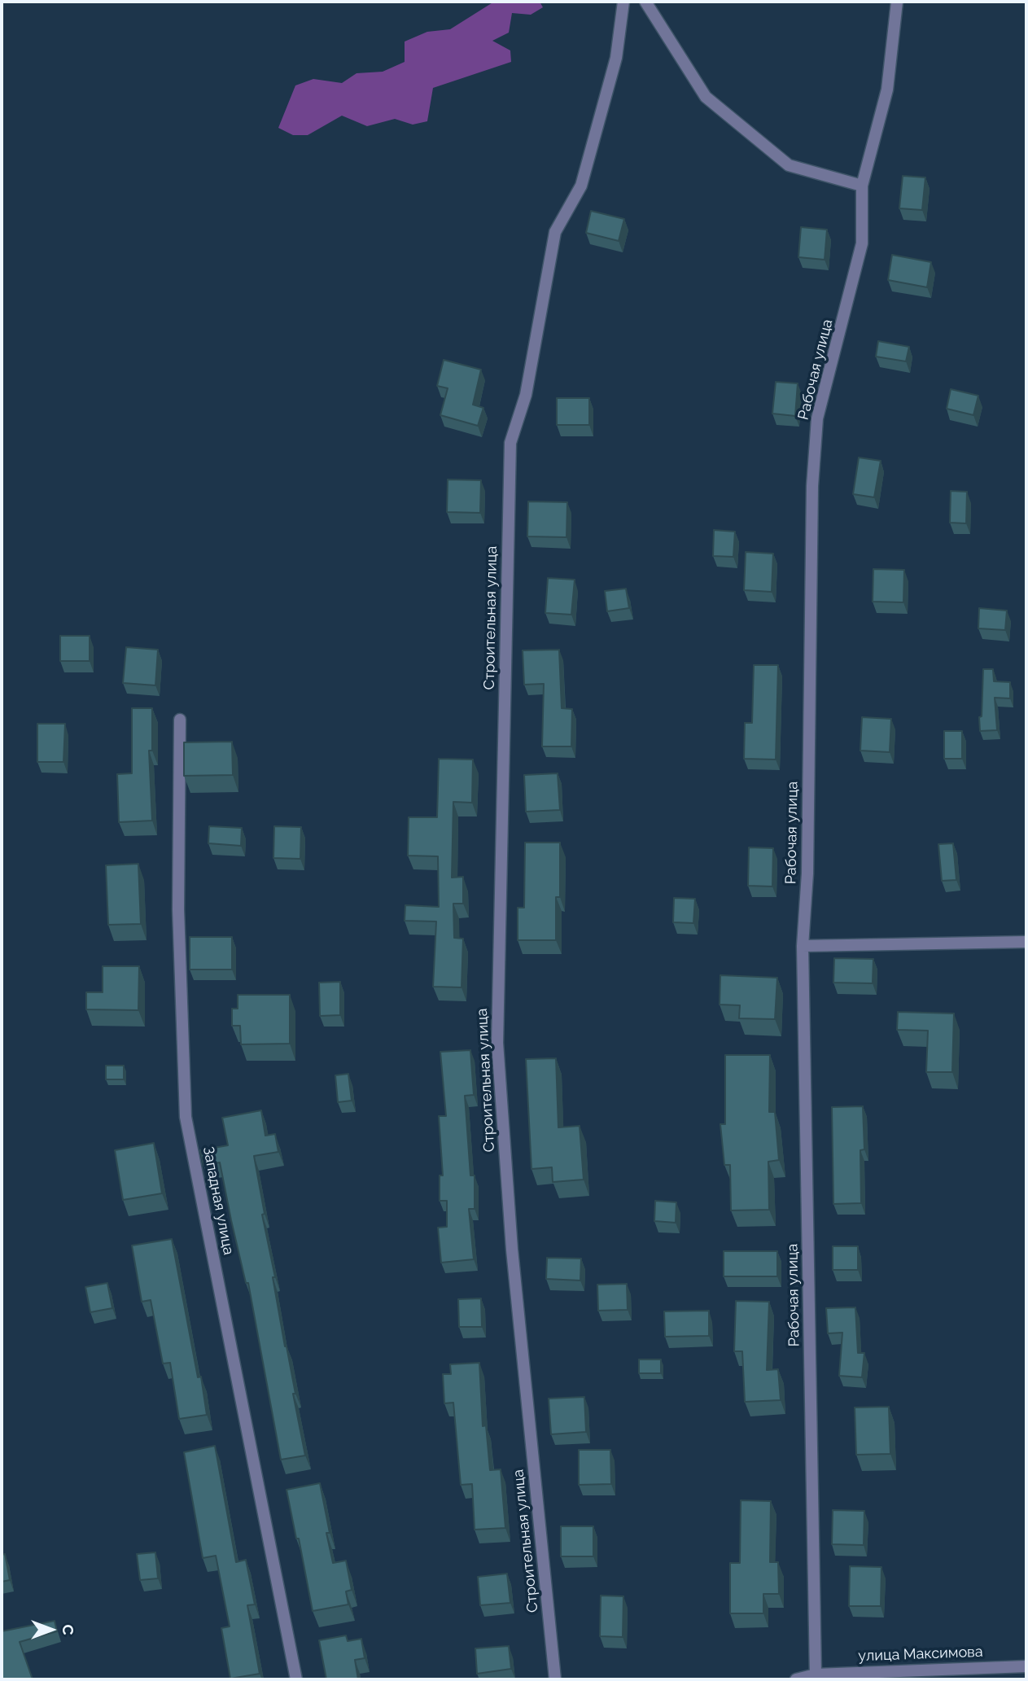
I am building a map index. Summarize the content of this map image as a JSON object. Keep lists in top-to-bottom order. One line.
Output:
{"streets":{"street":["Рабочая улица","Строительная улица","Западная улица","улица Максимова"]},"crossings":[["Рабочая улица","улица Максимова"]],"north":"right"}
